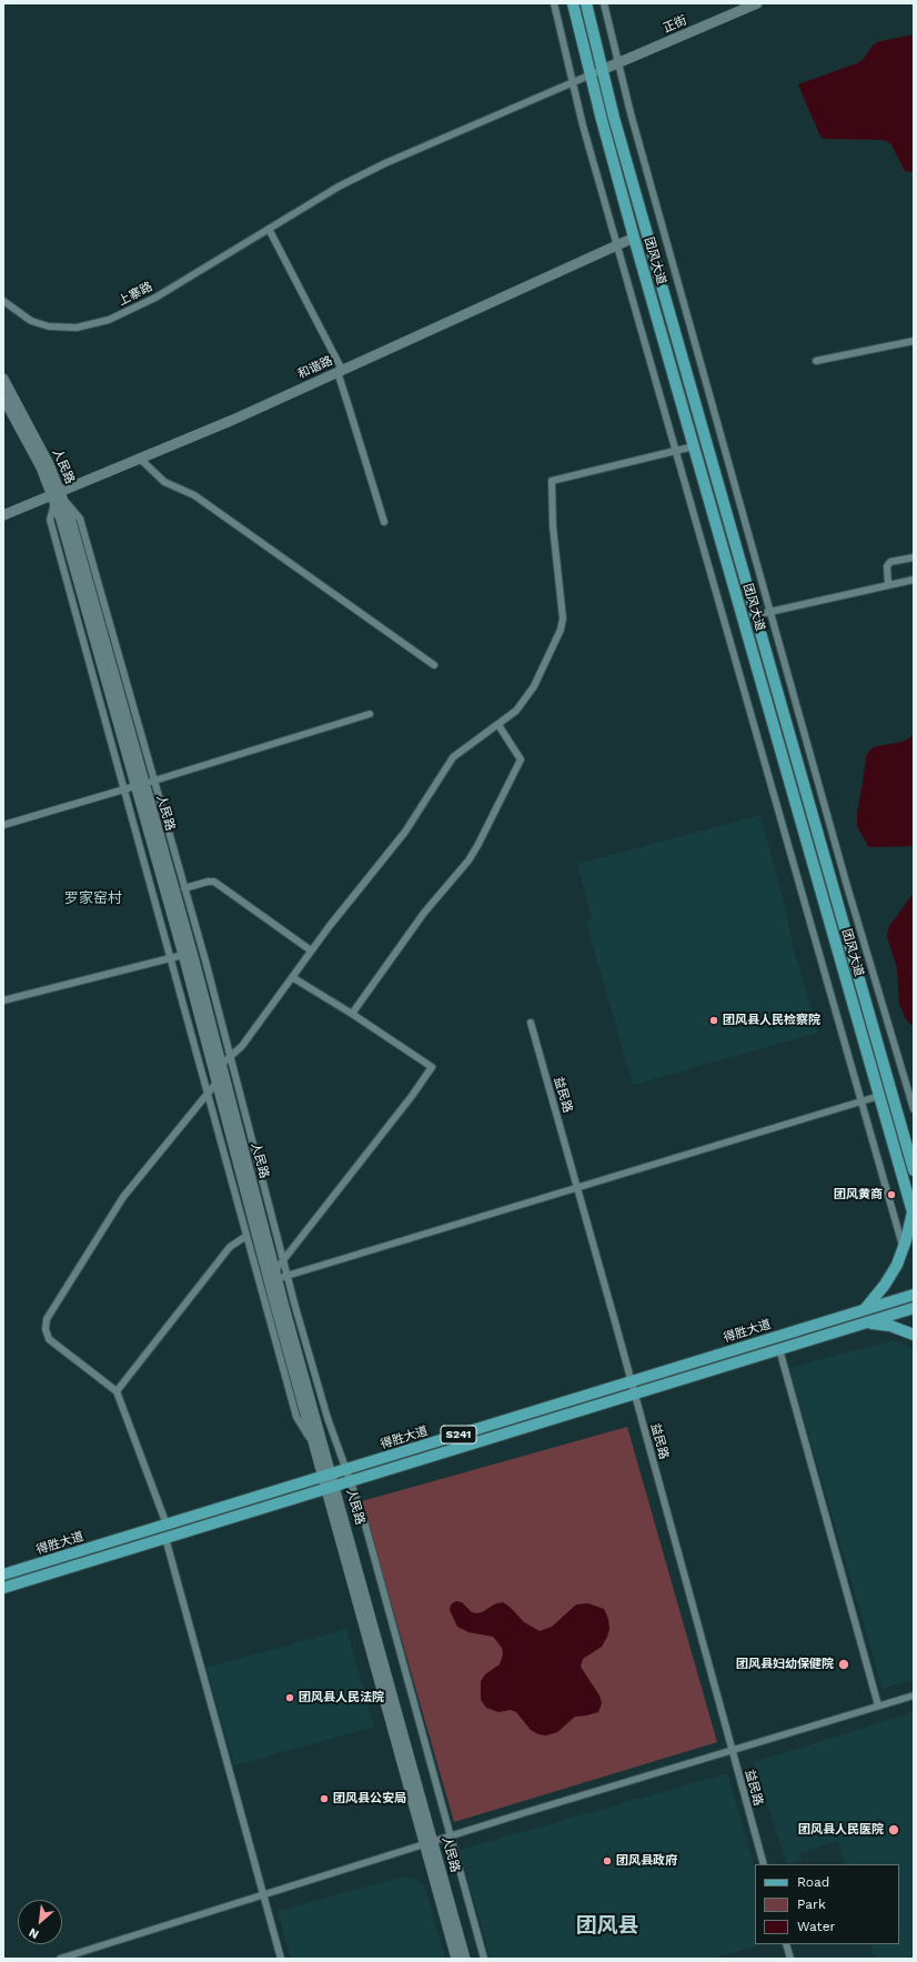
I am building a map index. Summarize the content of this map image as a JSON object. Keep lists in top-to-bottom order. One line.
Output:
{"streets":{"main road":["团风大道","得胜大道","S241"],"street":["正街","上寨路","和谐路","人民路","益民路"]},"crossings":[["正街","团风大道"],["正街","上寨路"],["团风大道","上寨路"],["团风大道","和谐路"],["和谐路","人民路"],["人民路","得胜大道"],["益民路","得胜大道"]],"districts":["罗家窑村","团风县"],"places":["团风县人民检察院","团风黄商","团风县妇幼保健院","团风县人民法院","团风县公安局","团风县人民医院","团风县政府"],"legend":["Road","Park","Water"],"north":"bottom left"}
